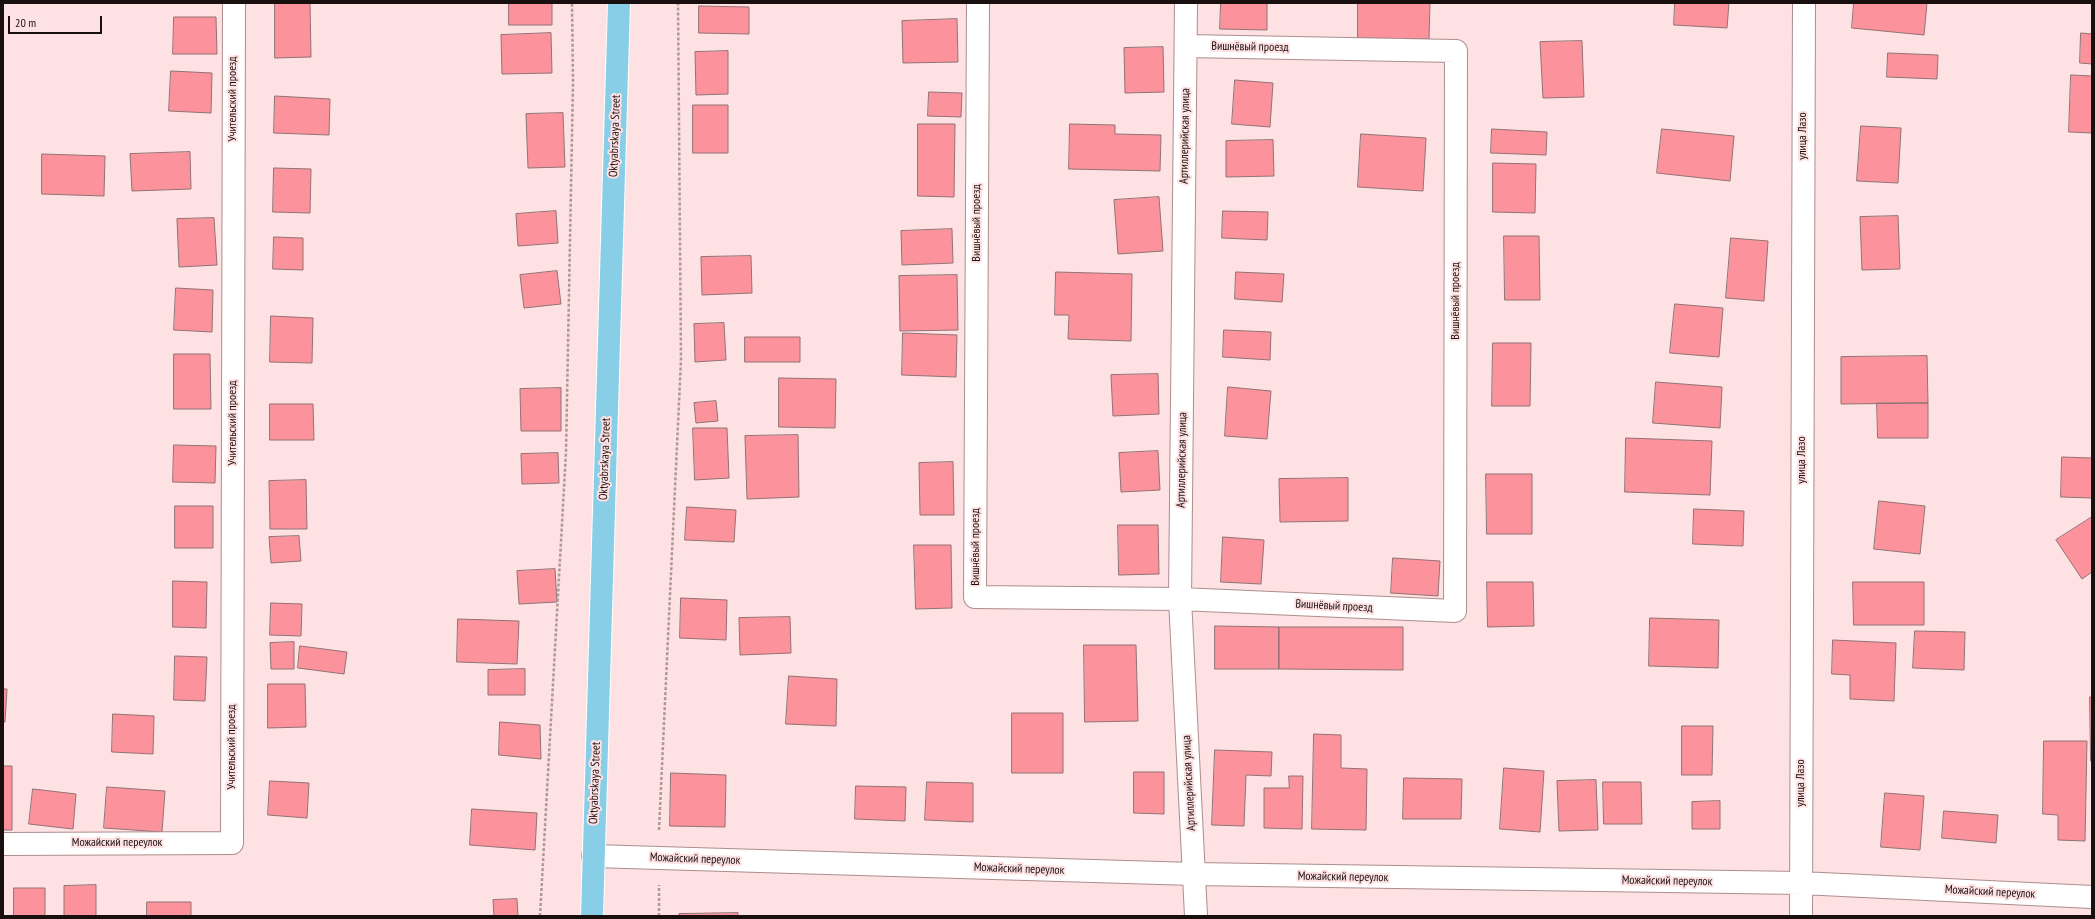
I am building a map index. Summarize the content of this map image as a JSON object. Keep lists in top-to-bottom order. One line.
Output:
{"streets":{"main road":["Oktyabrskaya Street"],"street":["Вишнёвый проезд","Учительский проезд","Артиллерийская улица","улица Лазо","Можайский переулок"]},"crossings":[["Вишнёвый проезд","Артиллерийская улица"],["Учительский проезд","Можайский переулок"],["Oktyabrskaya Street","Можайский переулок"],["Артиллерийская улица","Можайский переулок"],["улица Лазо","Можайский переулок"]],"scale_bar":"20 m"}
